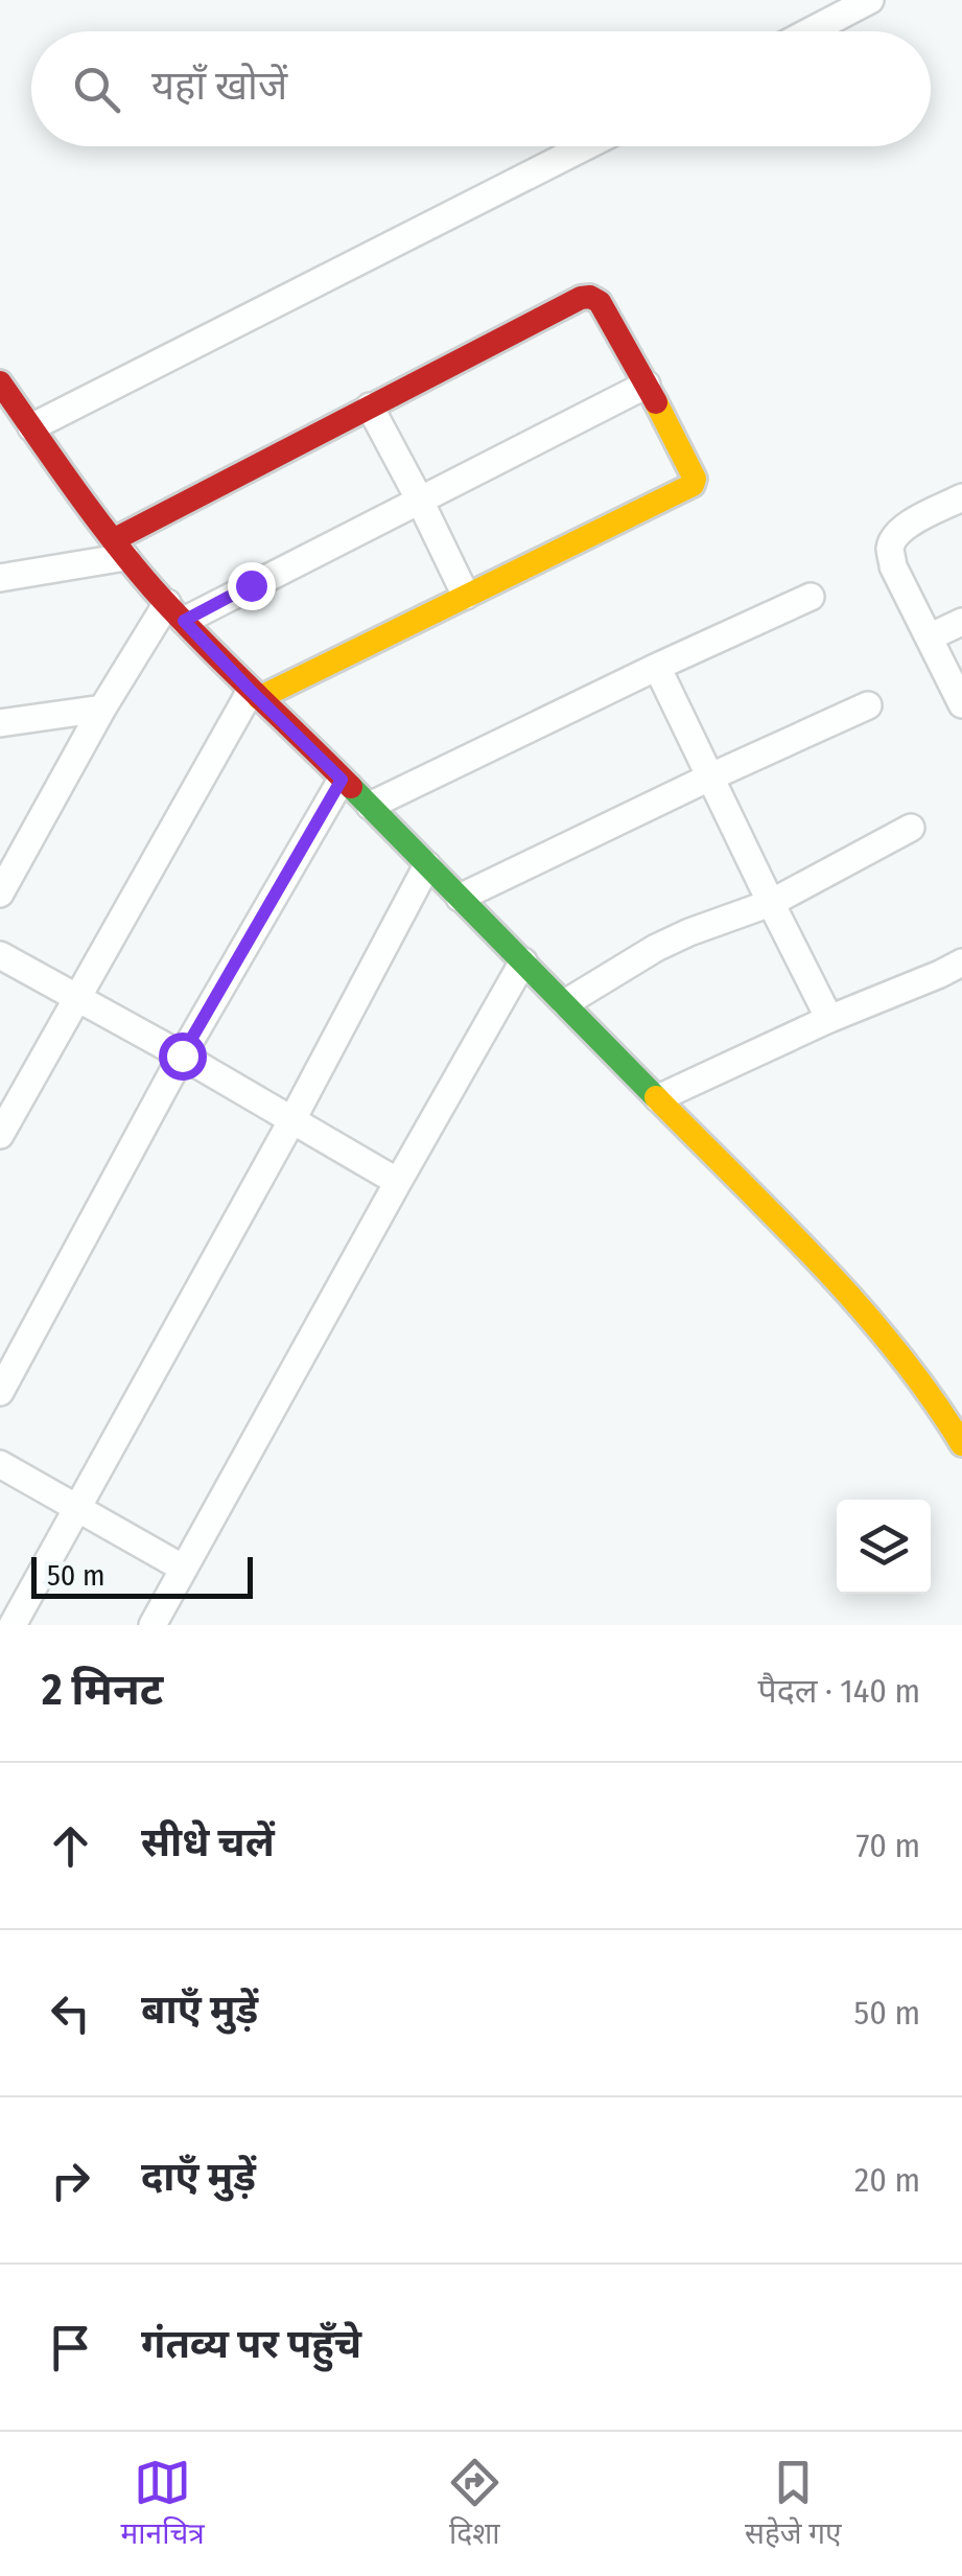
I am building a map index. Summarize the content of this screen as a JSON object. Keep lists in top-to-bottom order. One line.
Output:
{"scale_bar":"50 m","page":{"search":"यहाँ खोजें","scale":"50 m","heading":["2 मिनट","पैदल · 140 m"],"list":[["सीधे चलें","70 m"],["बाएँ मुड़ें","50 m"],["दाएँ मुड़ें","20 m"],"गंतव्य पर पहुँचे"],"nav":["मानचित्र","दिशा","सहेजे गए"]}}
